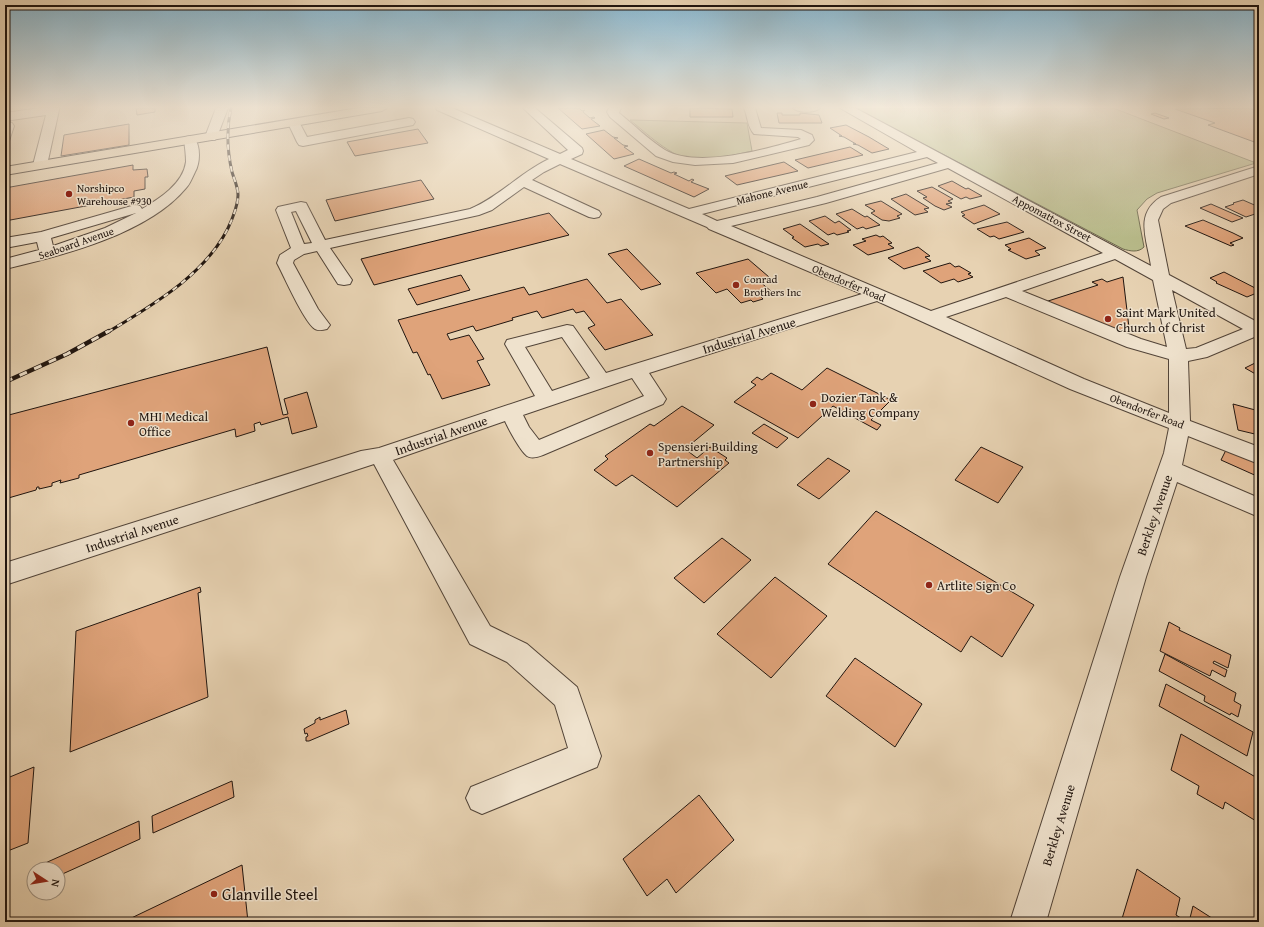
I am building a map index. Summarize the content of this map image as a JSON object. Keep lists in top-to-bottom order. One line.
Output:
{"streets":{"street":["Mahone Avenue","Appomattox Street","Seaboard Avenue","Obendorfer Road","Industrial Avenue","Berkley Avenue"]},"crossings":[["Mahone Avenue","Appomattox Street"],["Mahone Avenue","Obendorfer Road"],["Appomattox Street","Berkley Avenue"],["Obendorfer Road","Industrial Avenue"],["Obendorfer Road","Berkley Avenue"]],"places":["Norshipco Warehouse #930","Conrad Brothers Inc","Saint Mark United Church of Christ","Dozier Tank & Welding Company","MHI Medical Office","Spensieri Building Partnership","Artlite Sign Co","Glanville Steel"],"north":"right"}
